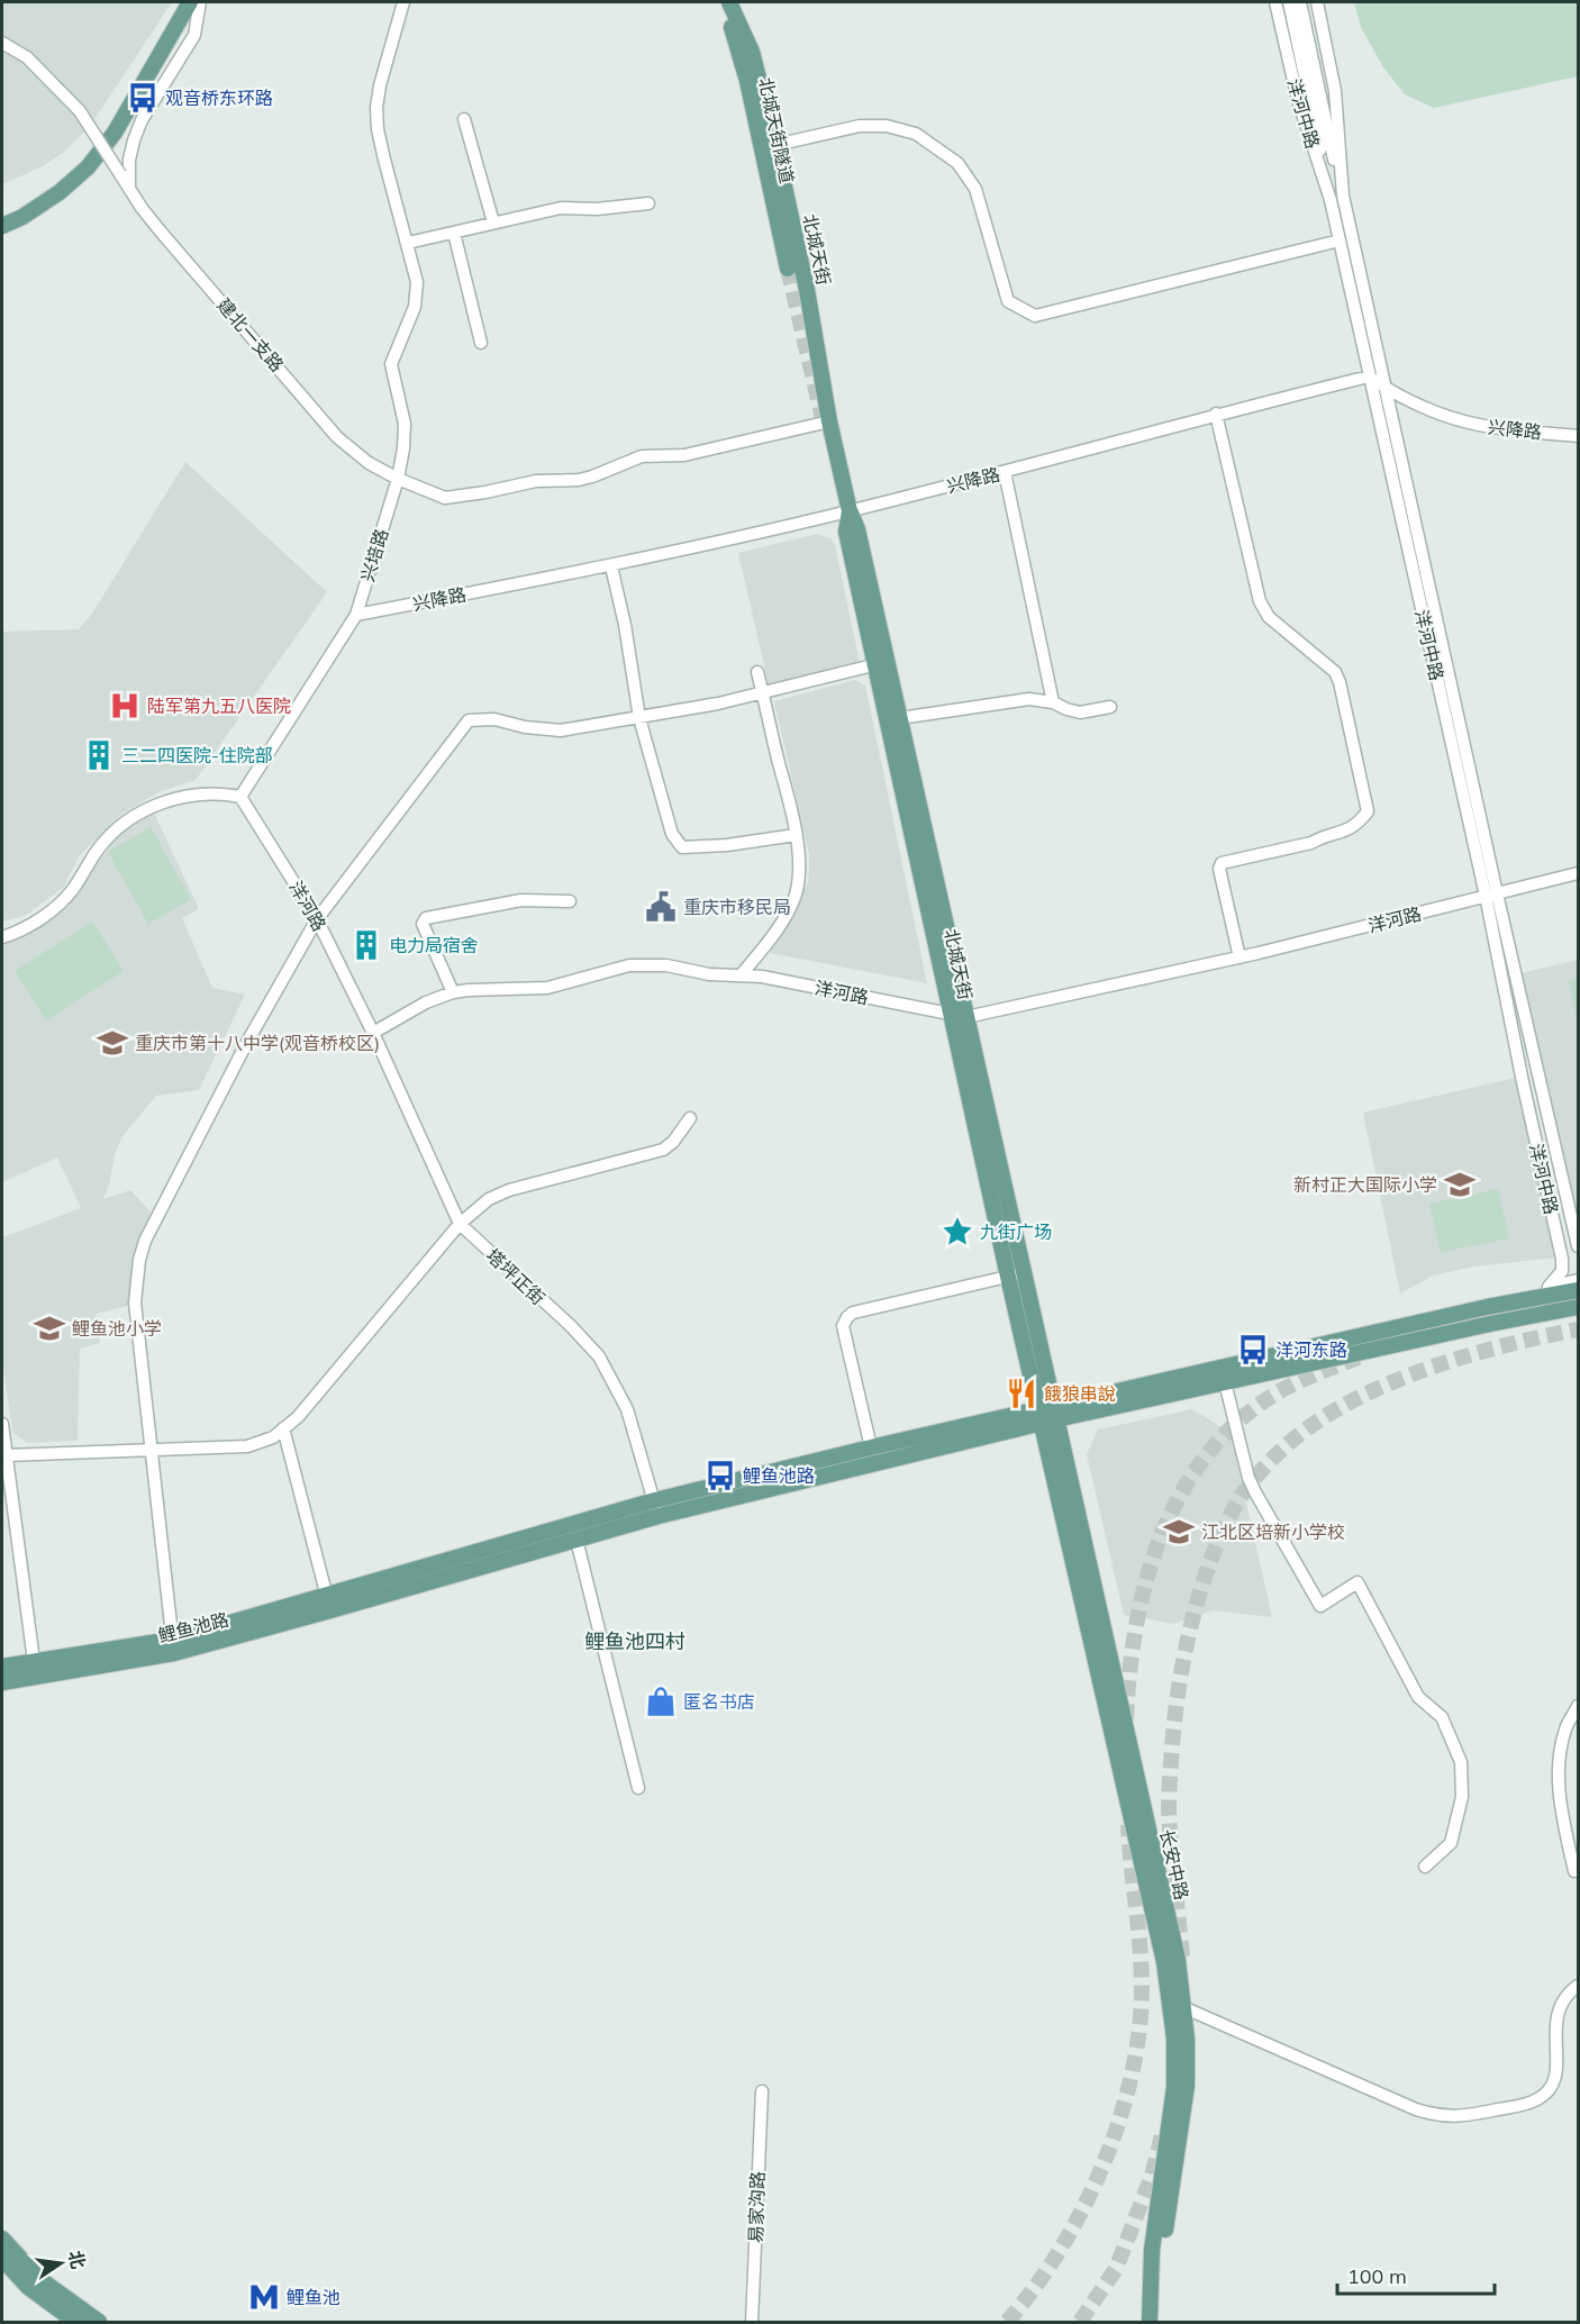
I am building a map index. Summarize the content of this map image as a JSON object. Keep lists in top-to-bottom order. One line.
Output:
{"streets":{"main road":["北城天街隧道","北城天街","鲤鱼池路","长安中路"],"street":["洋河中路","建北一支路","兴降路","兴培路","洋河路","塔坪正街","易家沟路"]},"crossings":[["洋河中路","兴降路"],["洋河中路","洋河路"],["北城天街隧道","北城天街"],["北城天街","建北一支路"],["北城天街","兴降路"],["北城天街","洋河路"],["北城天街","鲤鱼池路"],["北城天街","长安中路"],["建北一支路","兴培路"],["兴降路","兴培路"],["兴培路","洋河路"],["洋河路","塔坪正街"],["塔坪正街","鲤鱼池路"],["鲤鱼池路","长安中路"]],"districts":["鲤鱼池四村"],"places":{"bus stop":["观音桥东环路","洋河东路","鲤鱼池路"],"hospital":["陆军第九五八医院"],"building":["三二四医院-住院部","电力局宿舍"],"public building":["重庆市移民局"],"school or university":["重庆市第十八中学(观音桥校区)","新村正大国际小学","鲤鱼池小学","江北区培新小学校"],"place":["九街广场"],"restaurant":["餓狼串說"],"shop":["匿名书店"],"metro station":["鲤鱼池"]},"scale_bar":"100 m","north":"right"}
